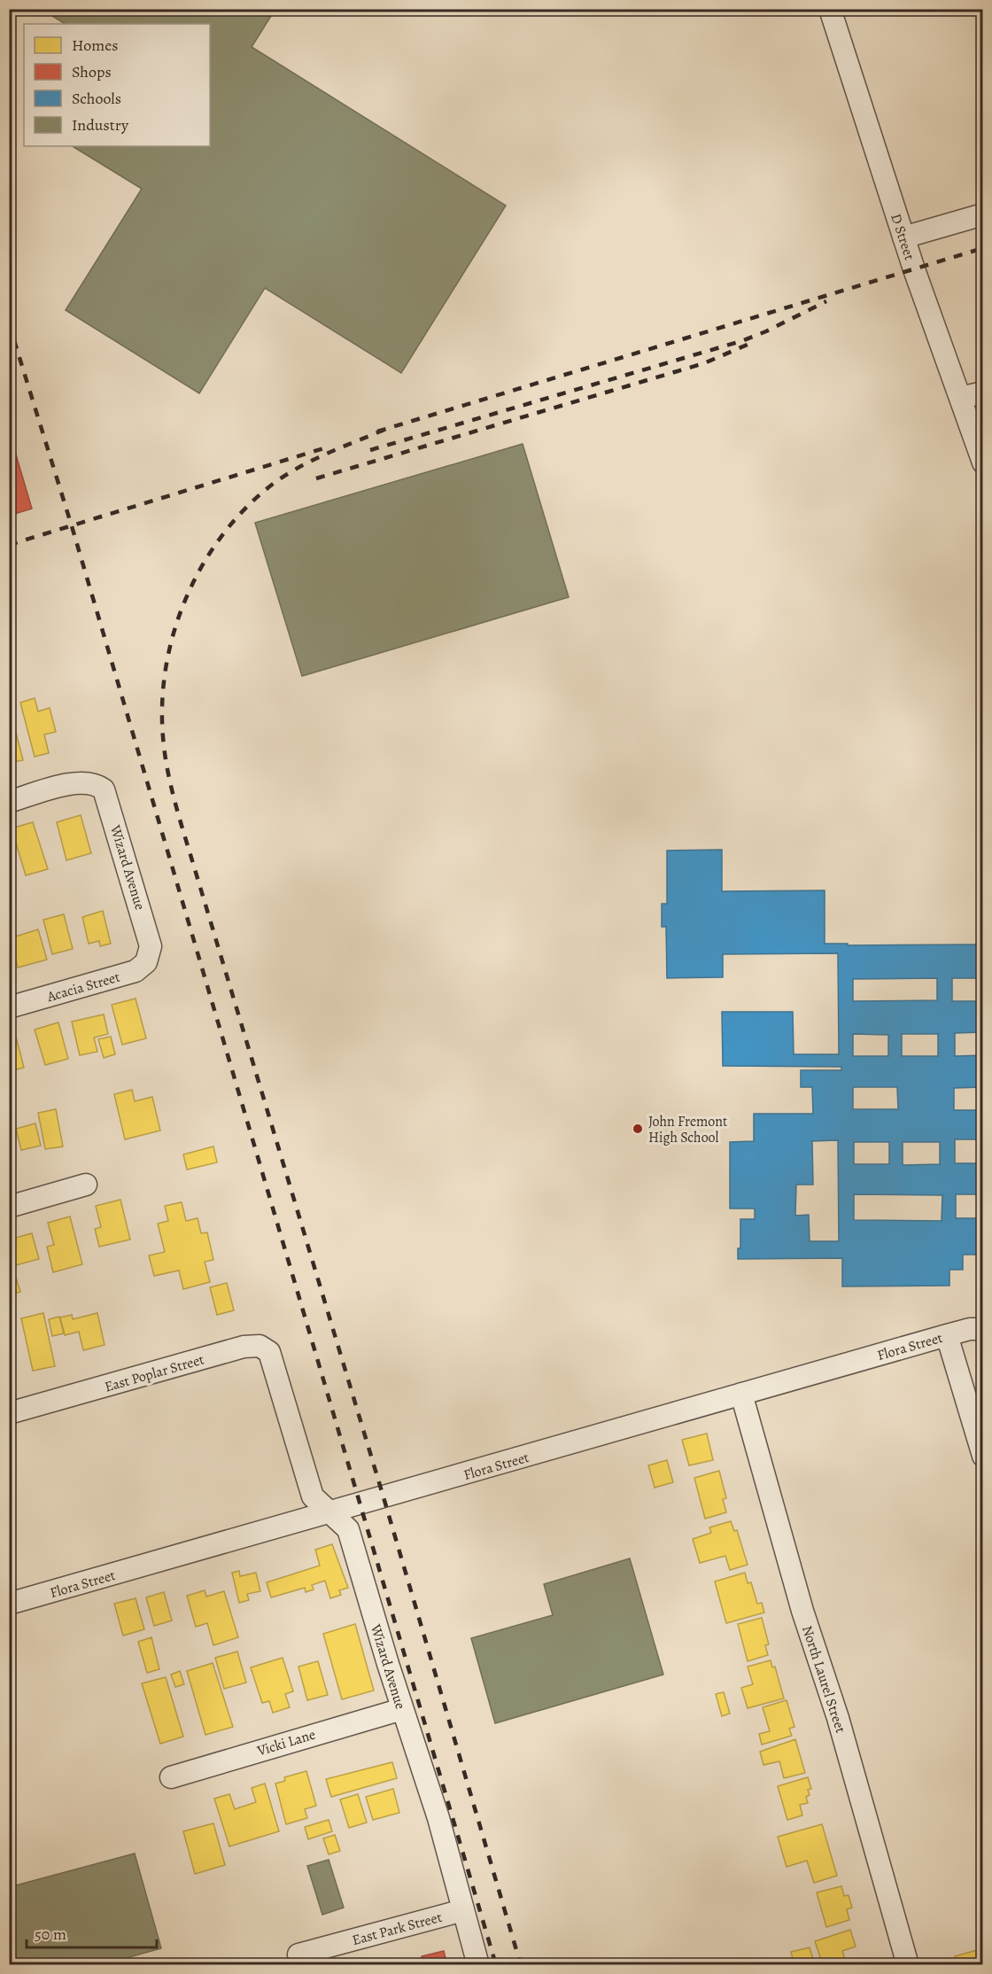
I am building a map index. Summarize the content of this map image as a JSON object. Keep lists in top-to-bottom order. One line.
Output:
{"streets":{"street":["D Street","Wizard Avenue","Acacia Street","Flora Street","East Poplar Street","North Laurel Street","Vicki Lane","East Park Street"]},"crossings":[["Wizard Avenue","Acacia Street"],["Wizard Avenue","Flora Street"],["Wizard Avenue","East Poplar Street"],["Wizard Avenue","Vicki Lane"],["Wizard Avenue","East Park Street"],["Flora Street","North Laurel Street"]],"places":["John Fremont High School"],"legend":["Homes","Shops","Schools","Industry"],"scale_bar":"50 m"}
